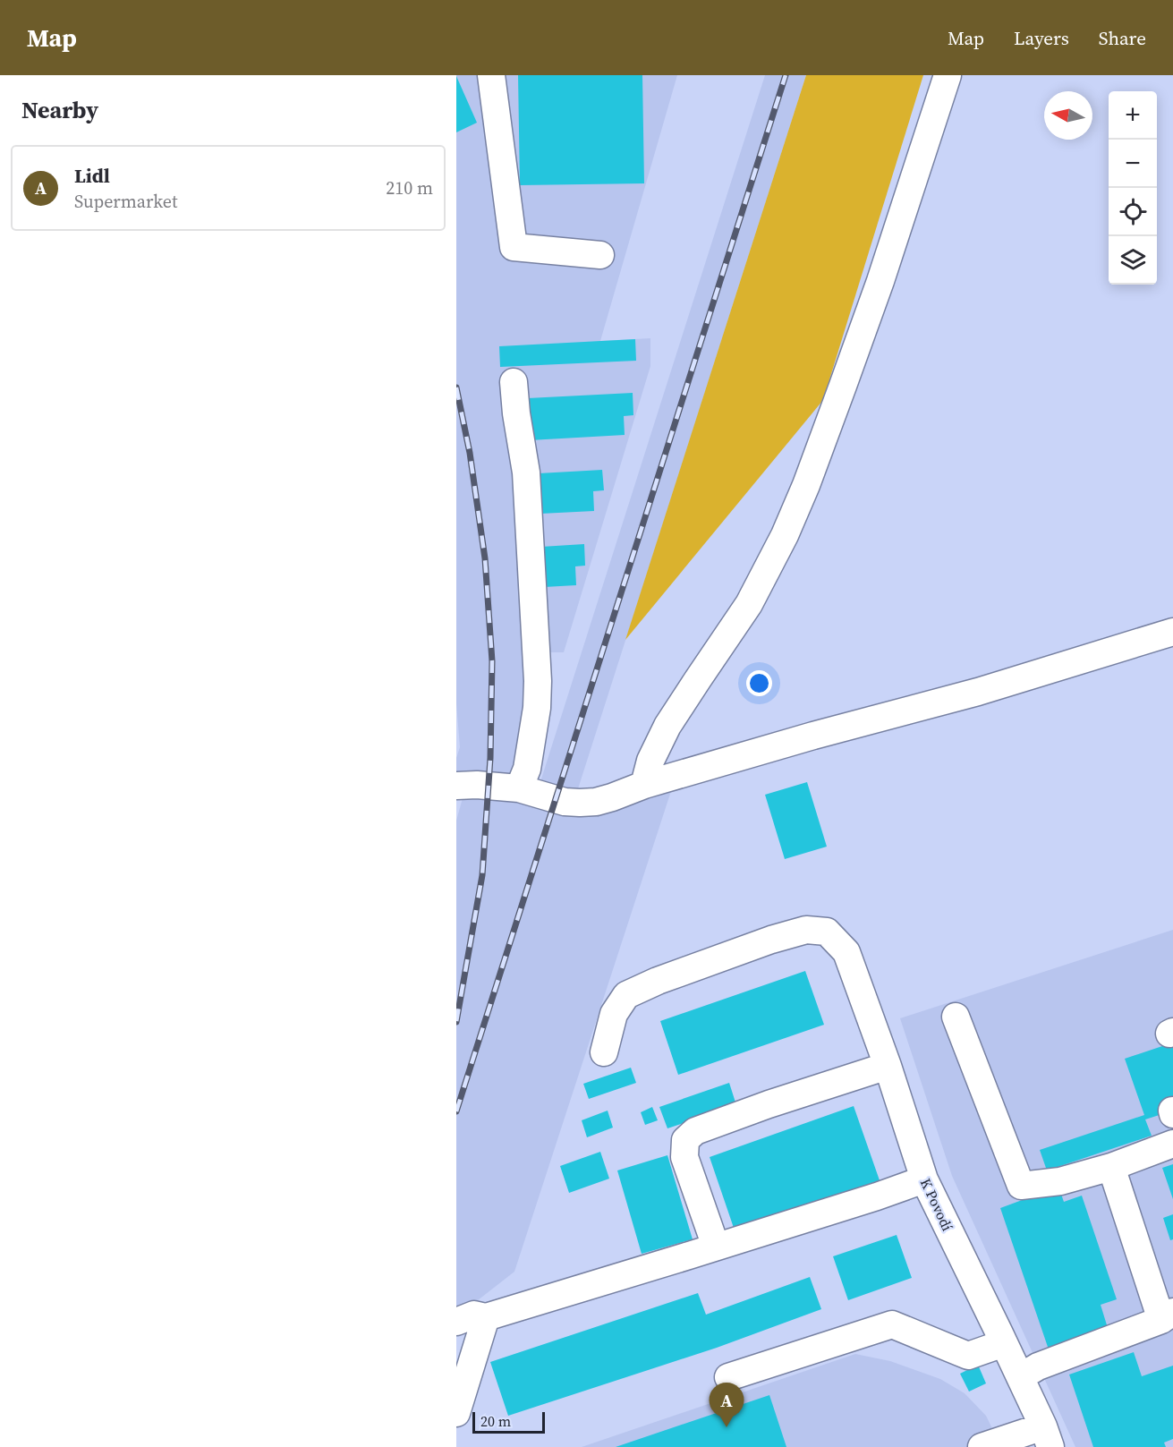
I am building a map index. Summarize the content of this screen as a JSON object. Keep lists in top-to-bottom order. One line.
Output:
{"streets":{"lane":["K Povodí"]},"scale_bar":"20 m","north":"left","page":{"header":"Map","nav":["Map","Layers","Share"],"heading":"Nearby","map_buttons":["+","−"],"list":[{"mark":"A","name":"Lidl","note":"Supermarket","value":"210 m"}],"pins":"A","scale":"20 m"}}
